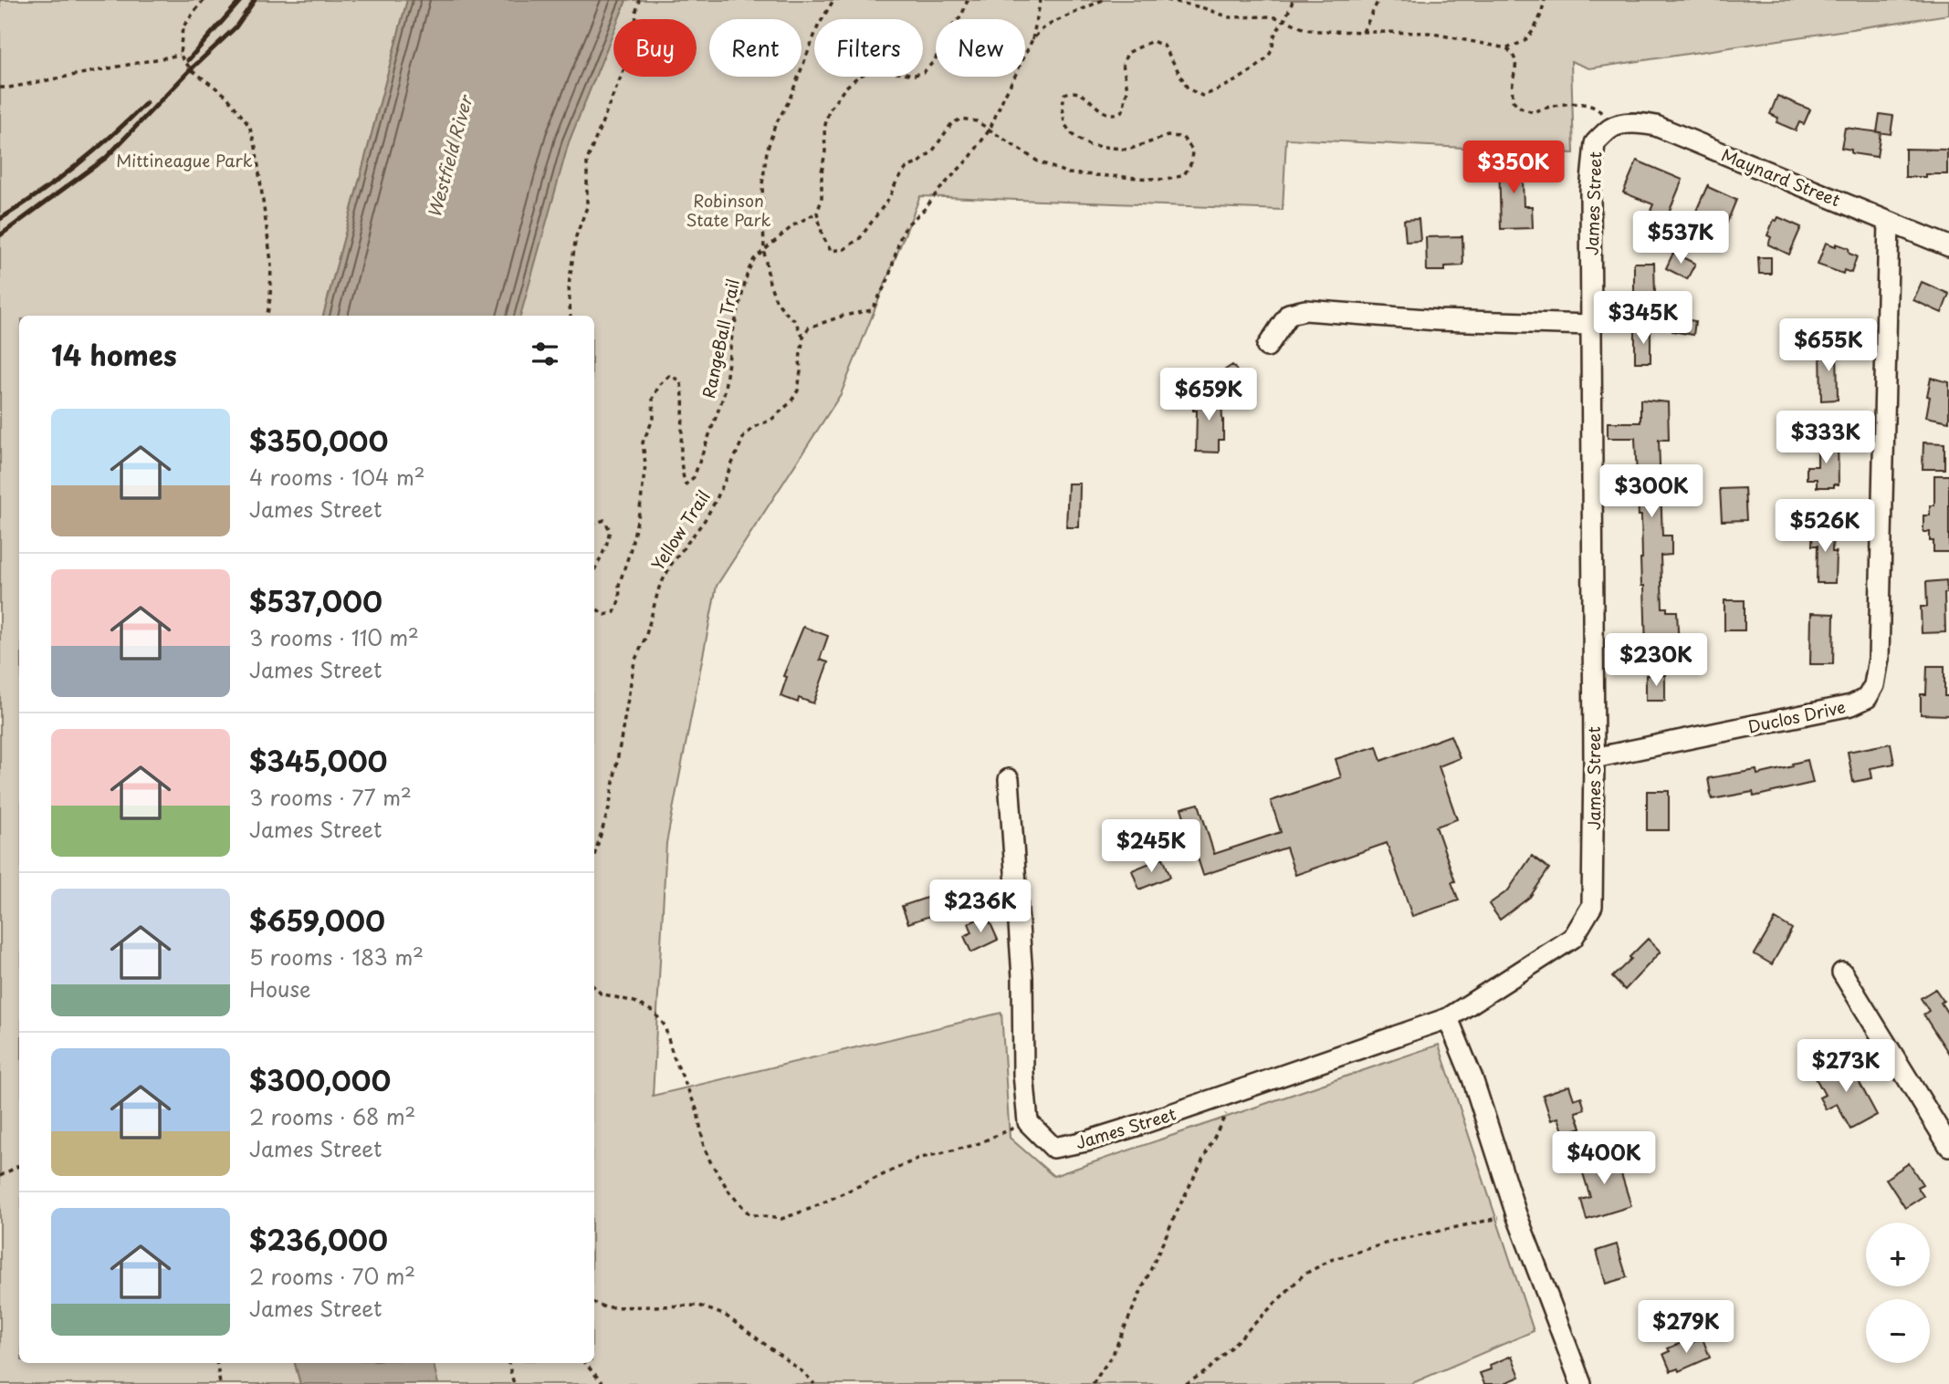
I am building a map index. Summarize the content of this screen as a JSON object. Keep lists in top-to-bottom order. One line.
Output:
{"streets":{"street":["Maynard Street","James Street","Duclos Drive"],"path":["RangeBall Trail","Yellow Trail"]},"crossings":[["Maynard Street","James Street"],["Maynard Street","Duclos Drive"],["James Street","Duclos Drive"]],"water":["Westfield River"],"parks":["Mittineague Park","Robinson State Park"],"page":{"chip":["Buy","Rent","Filters","New"],"price":["$350K","$537K","$345K","$655K","$659K","$333K","$300K","$526K","$230K","$245K","$236K","$273K","$400K","$279K"],"heading":"14 homes","list":[{"name":"$350,000","note":"4 rooms · 104 m² · James Street"},{"name":"$537,000","note":"3 rooms · 110 m² · James Street"},{"name":"$345,000","note":"3 rooms · 77 m² · James Street"},{"name":"$659,000","note":"5 rooms · 183 m² · House"},{"name":"$300,000","note":"2 rooms · 68 m² · James Street"},{"name":"$236,000","note":"2 rooms · 70 m² · James Street"}],"map_buttons":["+","−"]}}
